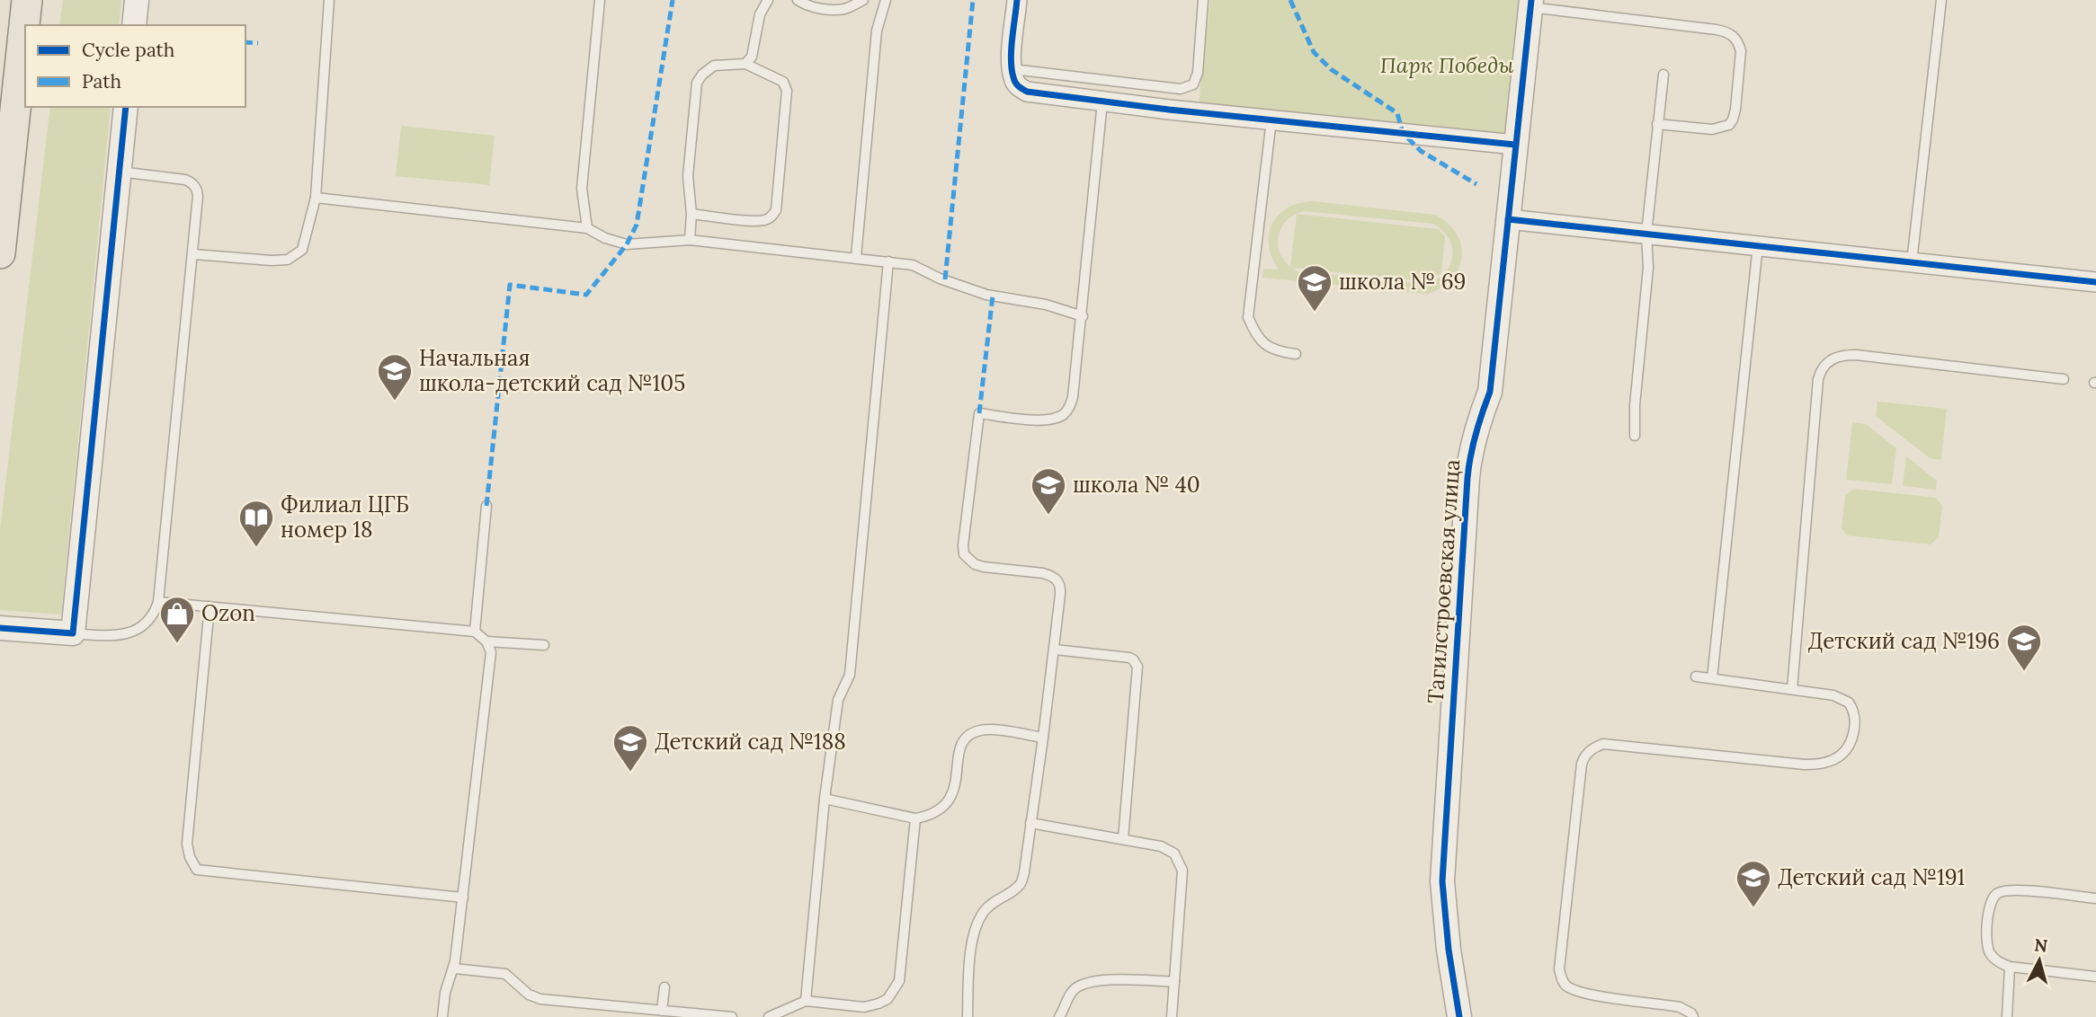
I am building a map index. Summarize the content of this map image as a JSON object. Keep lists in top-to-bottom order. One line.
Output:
{"streets":{"street":["Тагилстроевская улица"]},"parks":["Парк Победы"],"places":{"school or university":["школа № 69","Начальная школа-детский сад №105","школа № 40","Детский сад №196","Детский сад №188","Детский сад №191"],"library":["Филиал ЦГБ номер 18"],"shop":["Ozon"]},"legend":["Cycle path","Path"],"north":"top"}
